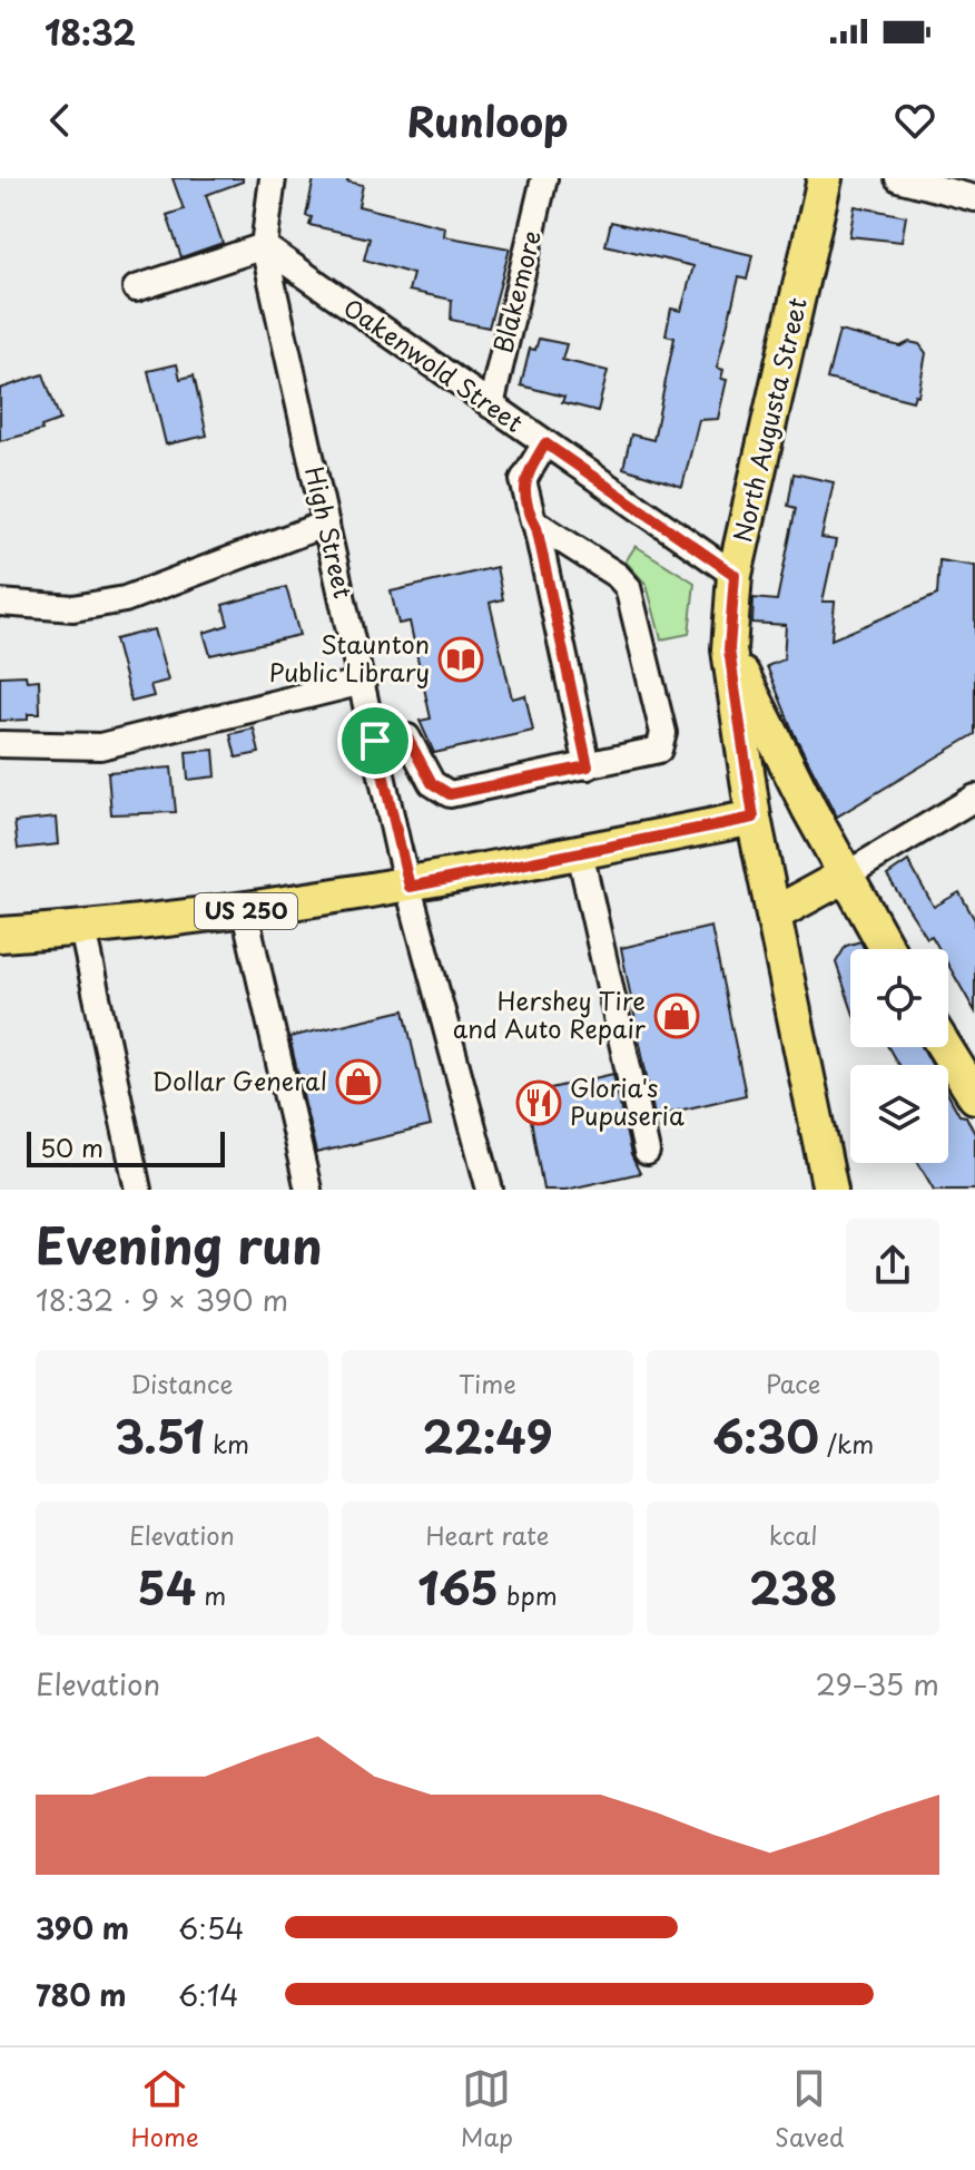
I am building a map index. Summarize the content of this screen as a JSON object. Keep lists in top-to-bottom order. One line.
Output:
{"streets":{"main road":["North Augusta Street","US 250"],"street":["Blakemore","Oakenwold Street","High Street"]},"crossings":[["Blakemore","Oakenwold Street"],["Oakenwold Street","North Augusta Street"],["Oakenwold Street","High Street"],["North Augusta Street","US 250"],["High Street","US 250"]],"places":{"library":["Staunton Public Library"],"shop":["Hershey Tire and Auto Repair","Dollar General"],"restaurant":["Gloria's Pupuseria"]},"scale_bar":"50 m","page":{"status":"18:32","header":"Runloop","scale":"50 m","heading":["Evening run","18:32 · 9 × 390 m"],"stats":[["Distance","3.51 km"],["Time","22:49"],["Pace","6:30 /km"],["Elevation","54 m"],["Heart rate","165 bpm"],["kcal","238"]],"chart":["Elevation","29–35 m"],"list":[{"name":"390 m","note":"6:54"},{"name":"780 m","note":"6:14"}],"tabs":["Home","Map","Saved"]}}
